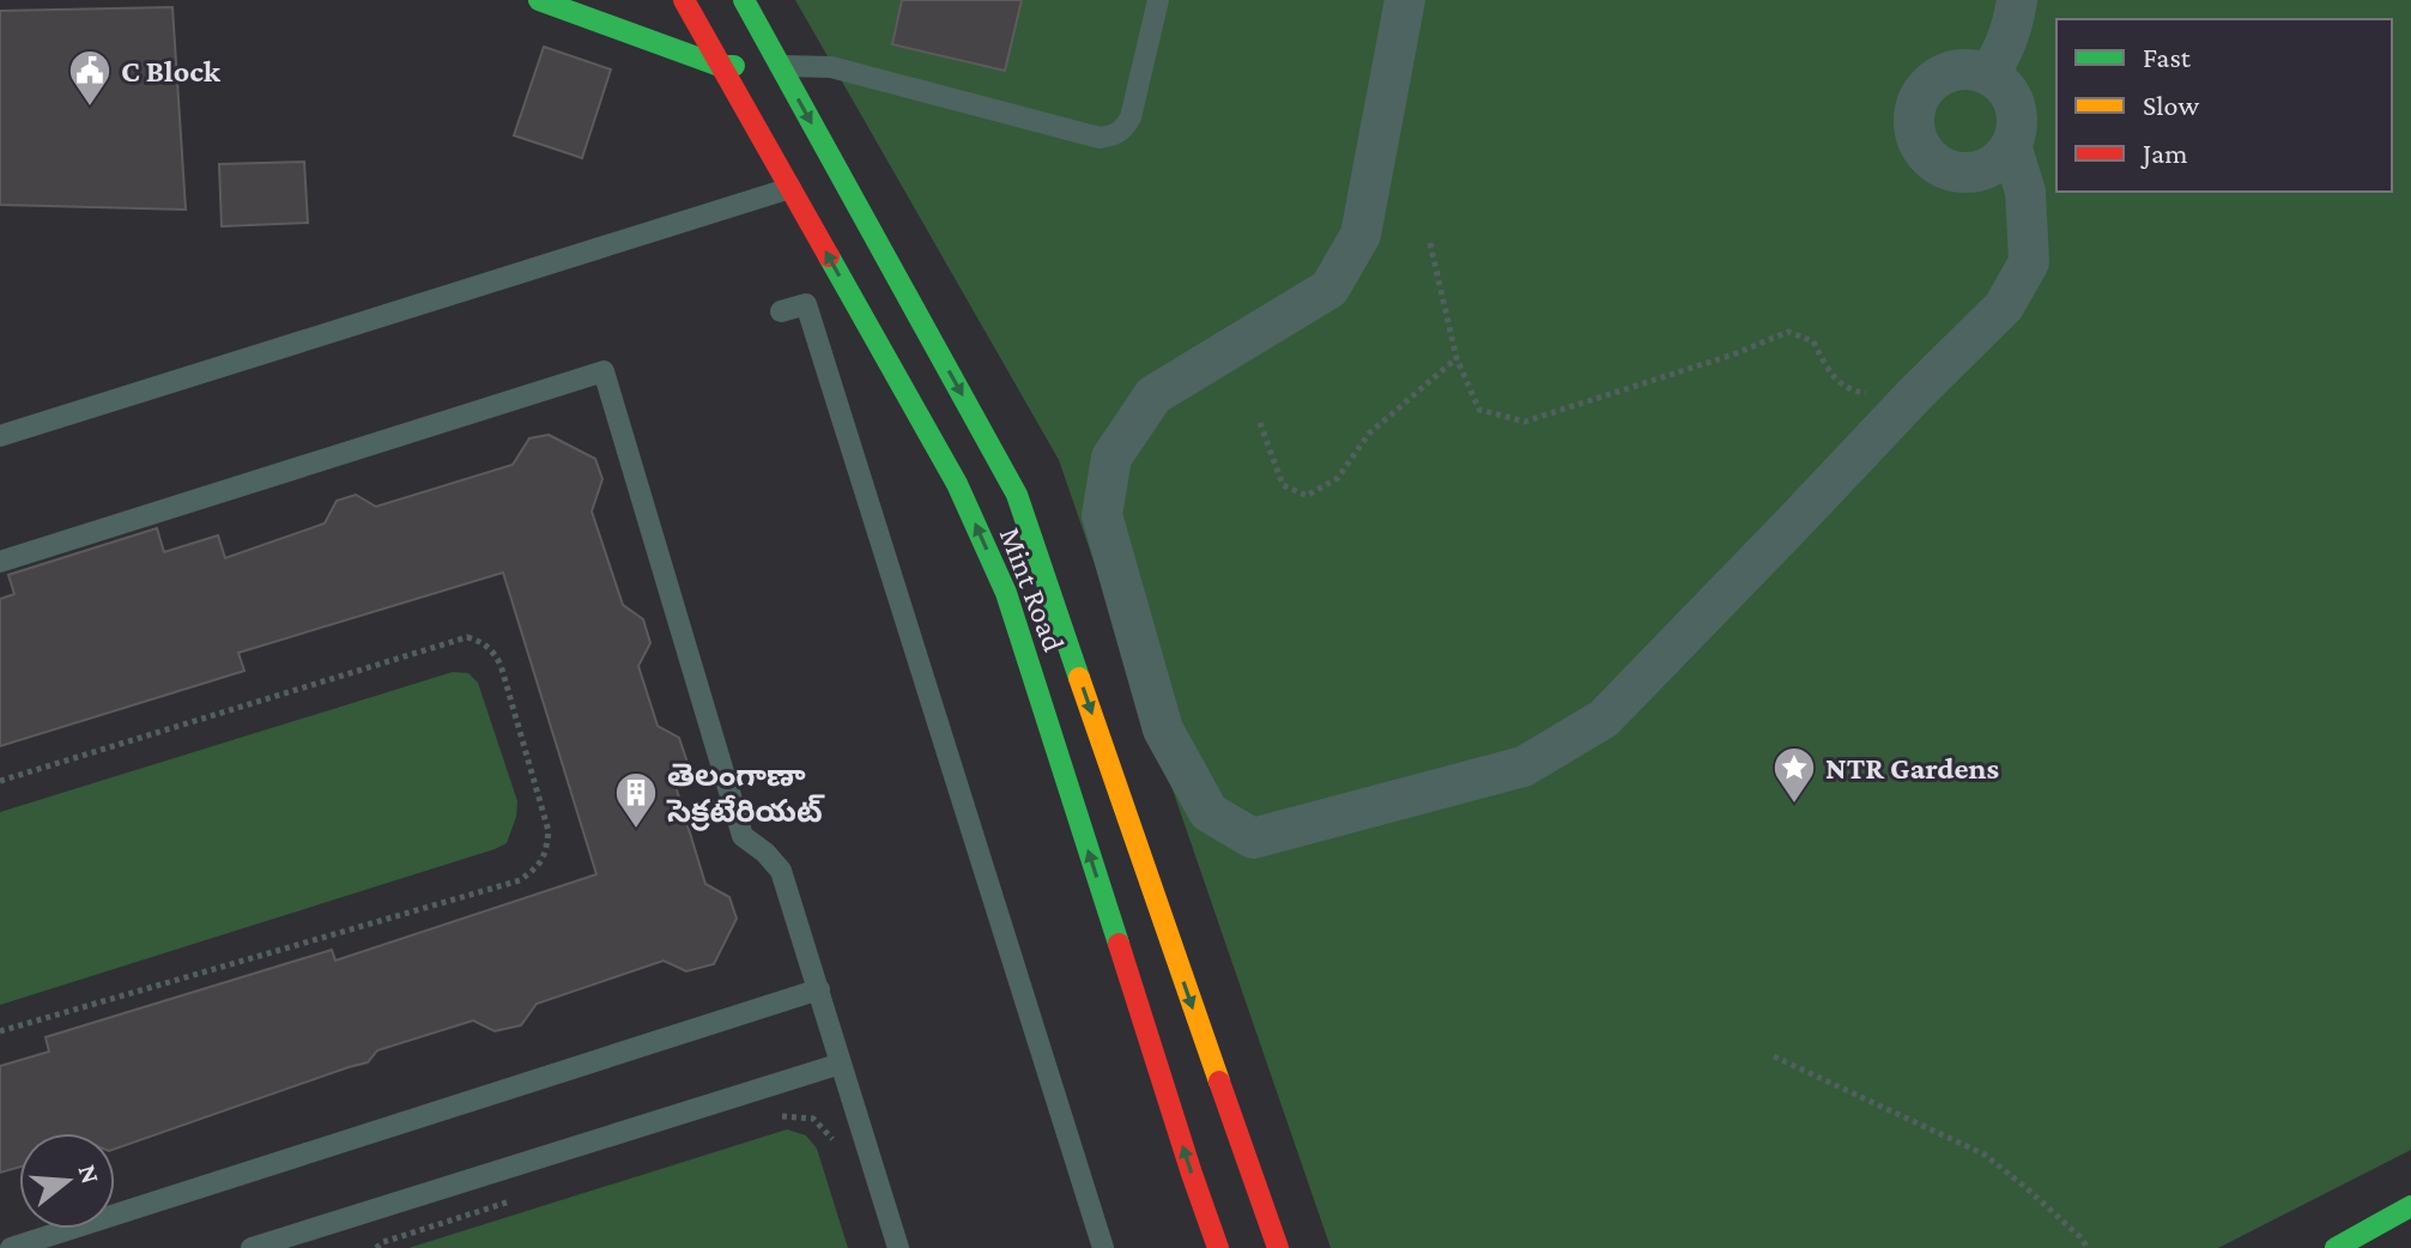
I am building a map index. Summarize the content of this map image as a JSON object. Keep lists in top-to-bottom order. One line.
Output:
{"streets":{"street":["Mint Road"]},"places":{"public building":["C Block"],"place":["NTR Gardens"],"building":["తెలంగాణా సెక్రటేరియట్"]},"legend":["Fast","Slow","Jam"],"north":"right"}
